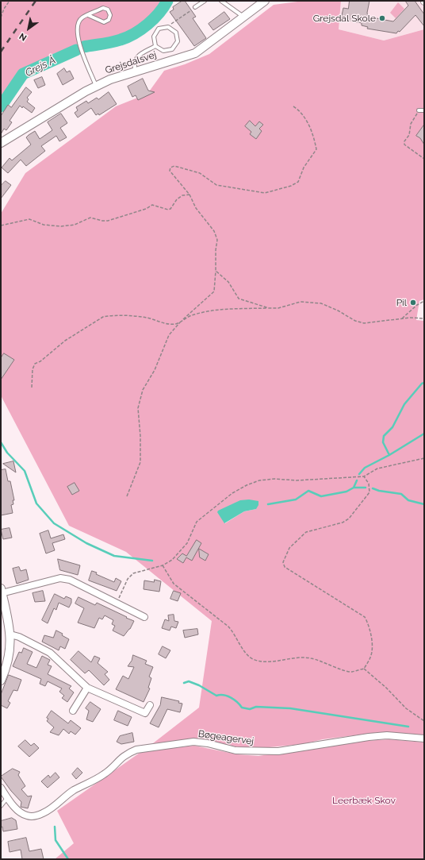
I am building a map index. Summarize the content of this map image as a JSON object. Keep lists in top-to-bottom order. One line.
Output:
{"streets":{"street":["Grejsdalsvej","Bøgeagervej"]},"water":["Grejs Å"],"parks":["Leerbæk Skov"],"places":["Grejsdal Skole","Pil"],"north":"bottom left"}
